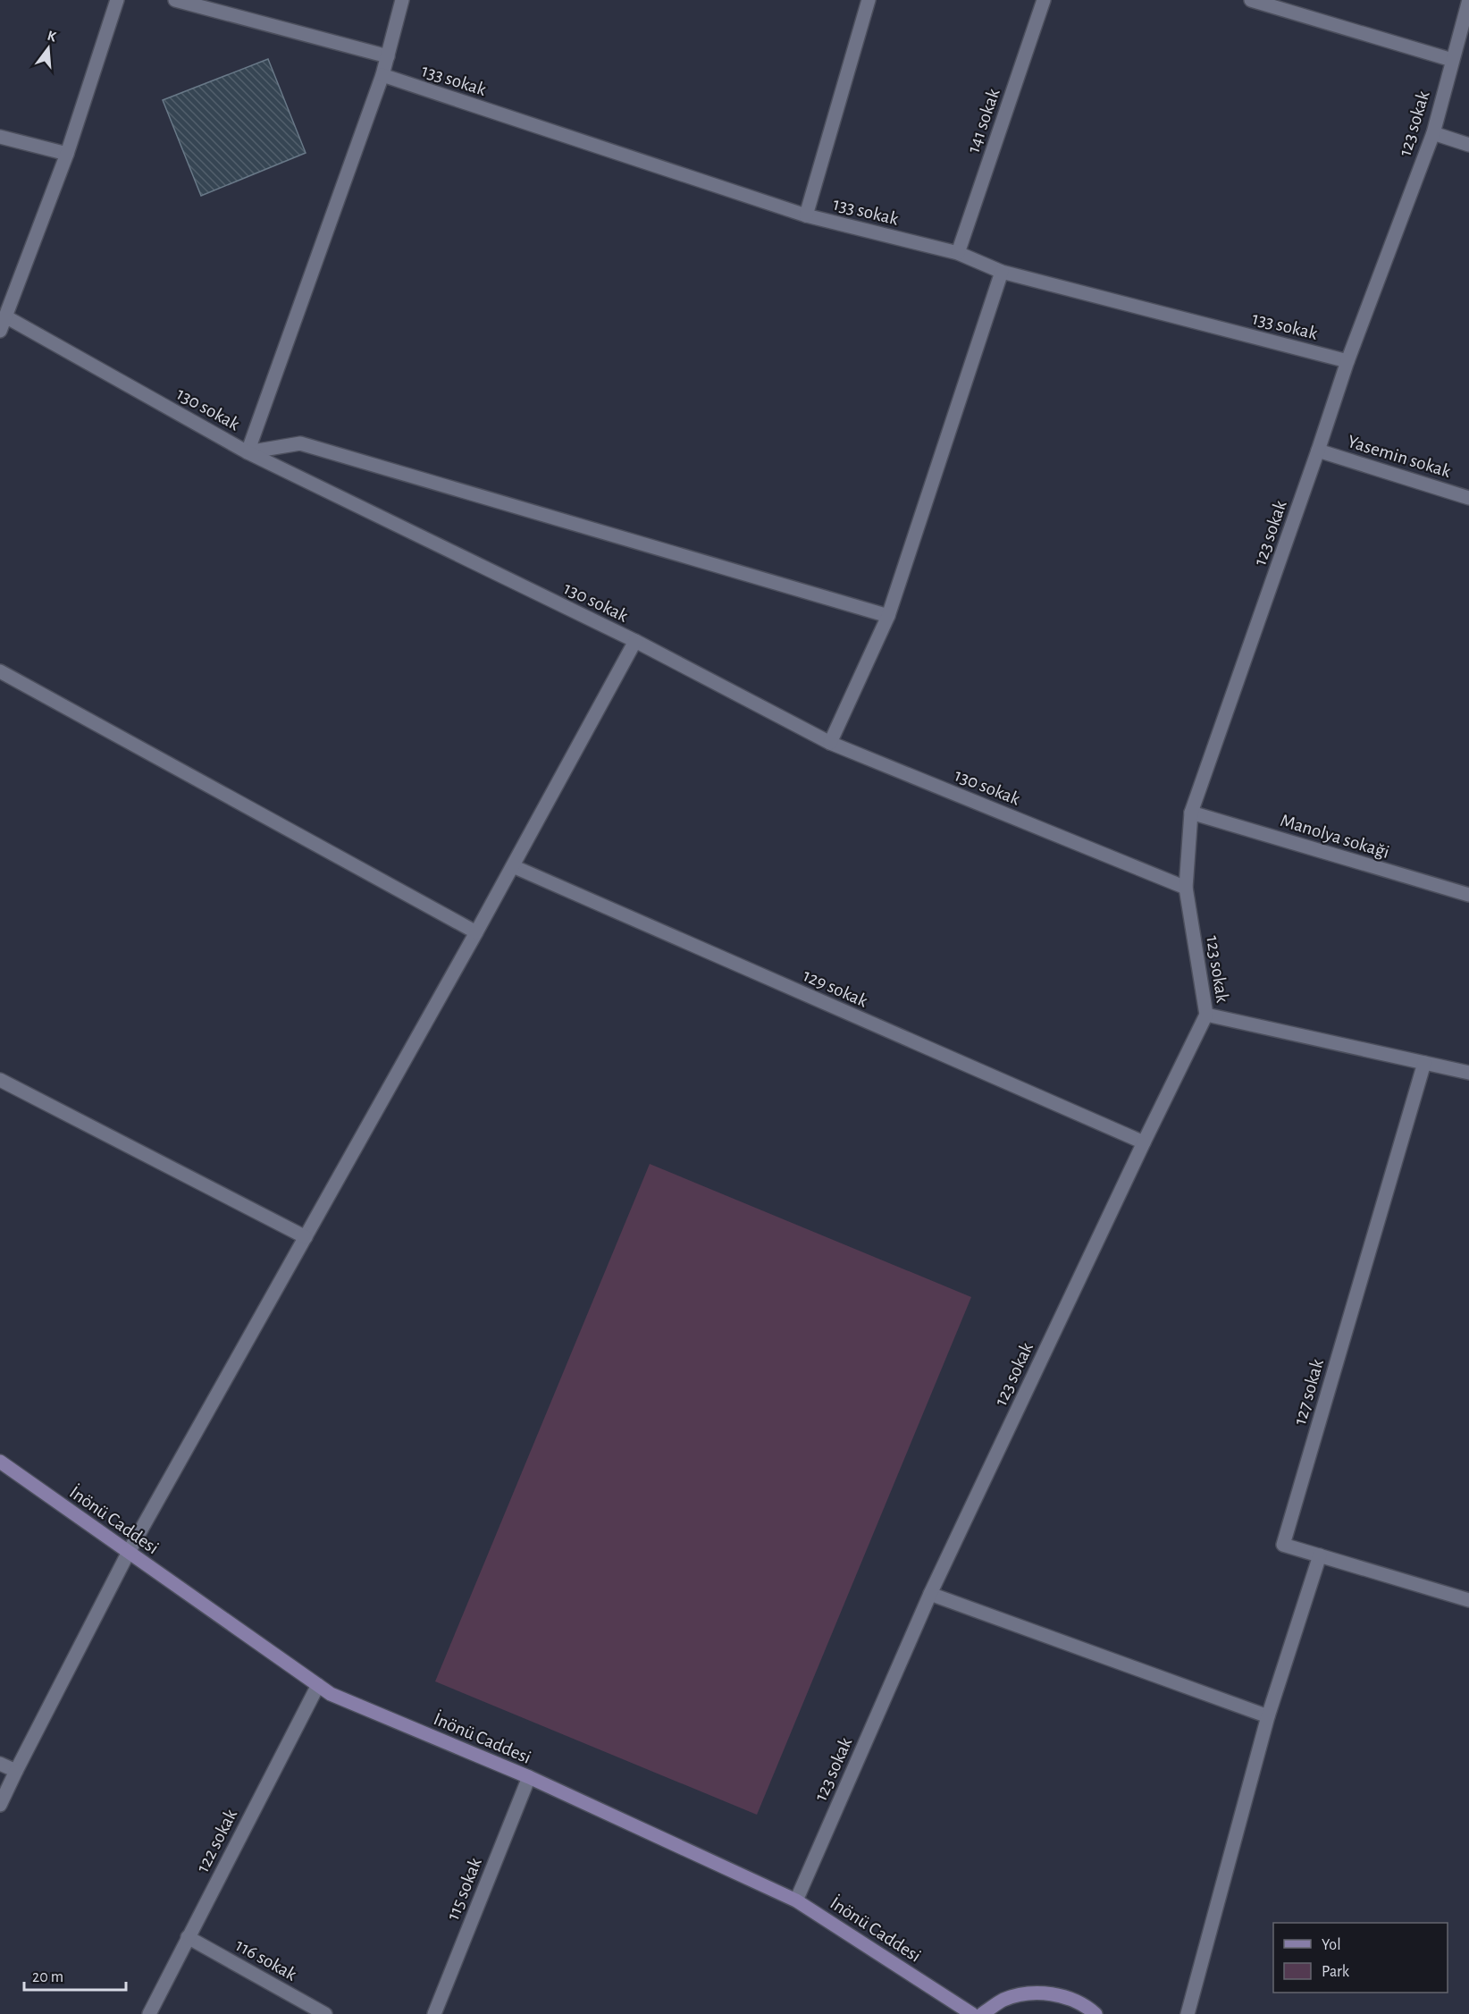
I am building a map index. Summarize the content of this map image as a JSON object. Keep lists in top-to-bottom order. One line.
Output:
{"streets":{"main road":["İnönü Caddesi"],"street":["133 sokak","141 sokak","123 sokak","130 sokak","Yasemin sokak","Manolya sokaği","129 sokak","127 sokak","122 sokak","115 sokak","116 sokak"]},"crossings":[["133 sokak","141 sokak"],["133 sokak","123 sokak"],["123 sokak","130 sokak"],["123 sokak","Yasemin sokak"],["123 sokak","Manolya sokaği"],["123 sokak","129 sokak"],["123 sokak","İnönü Caddesi"],["İnönü Caddesi","122 sokak"],["İnönü Caddesi","115 sokak"],["122 sokak","116 sokak"]],"legend":["Yol","Park"],"scale_bar":"20 m","north":"top"}
